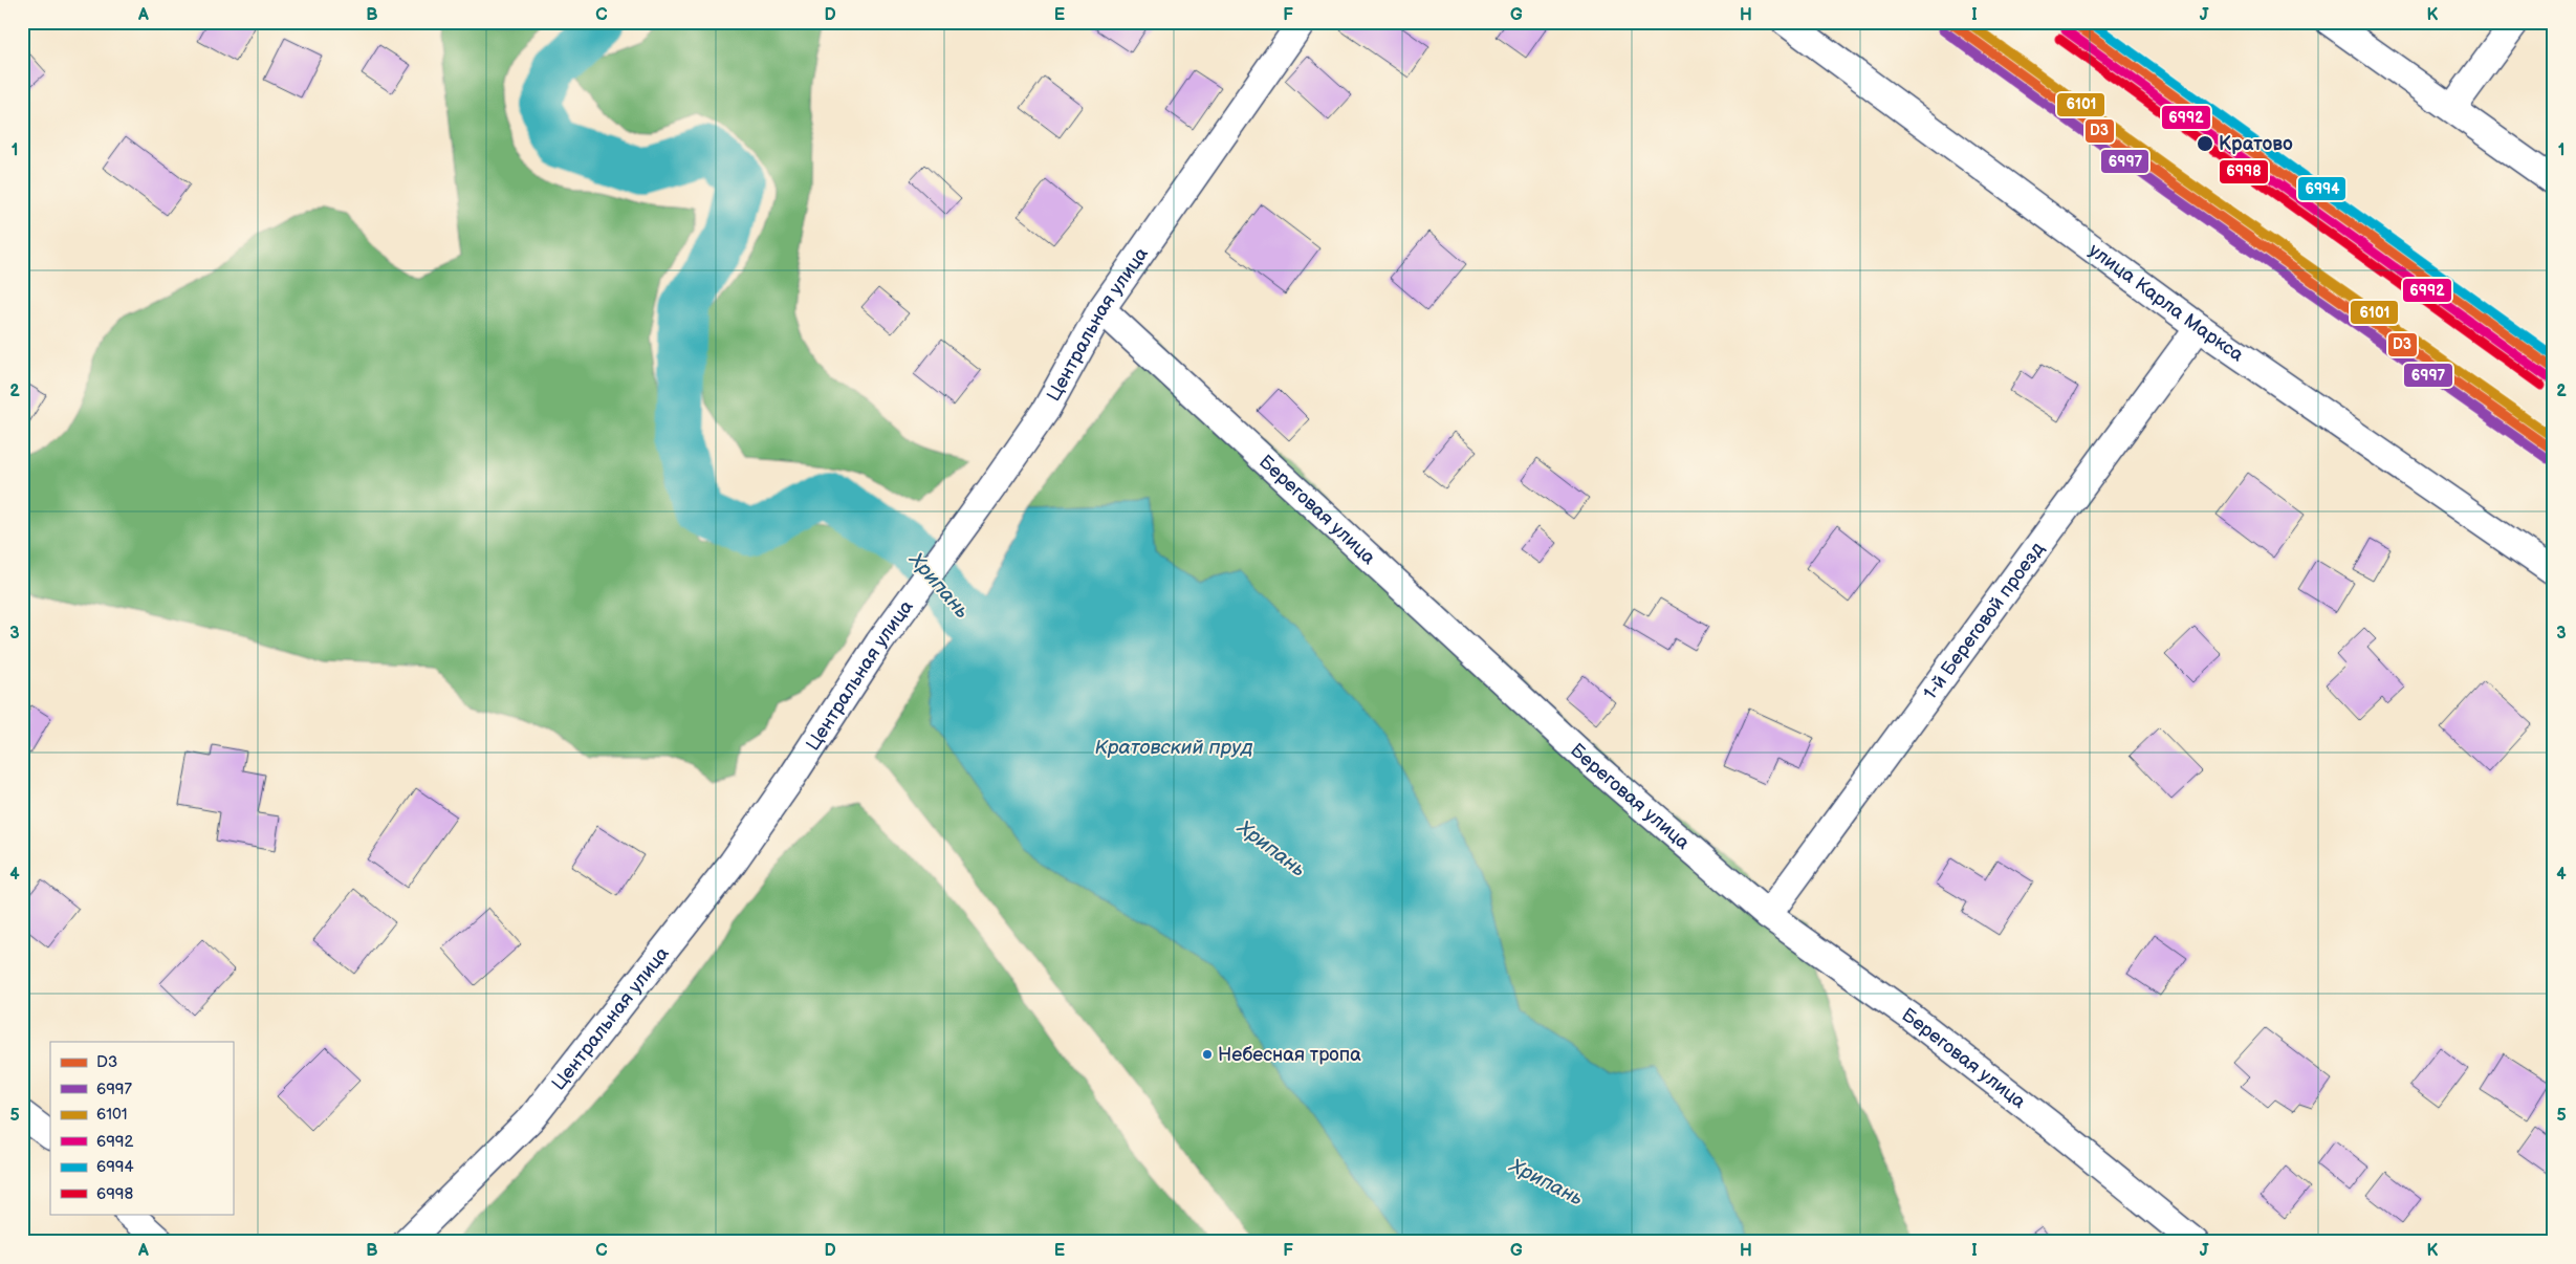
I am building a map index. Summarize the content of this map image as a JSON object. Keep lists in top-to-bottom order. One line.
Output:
{"streets":{"street":["улица Карла Маркса","Центральная улица","Береговая улица","1-й Береговой проезд"]},"crossings":[["улица Карла Маркса","1-й Береговой проезд"],["Центральная улица","Береговая улица"],["Береговая улица","1-й Береговой проезд"]],"water":["Хрипань","Кратовский пруд"],"places":["Кратово","Небесная тропа"],"lines":["transit line D3","transit line 6101","transit line 6994","transit line 6997","transit line 6992","transit line 6998"],"legend":["D3","6997","6101","6992","6994","6998"],"grid":{"columns":["A","B","C","D","E","F","G","H","I","J","K"],"rows":["1","2","3","4","5"]}}
